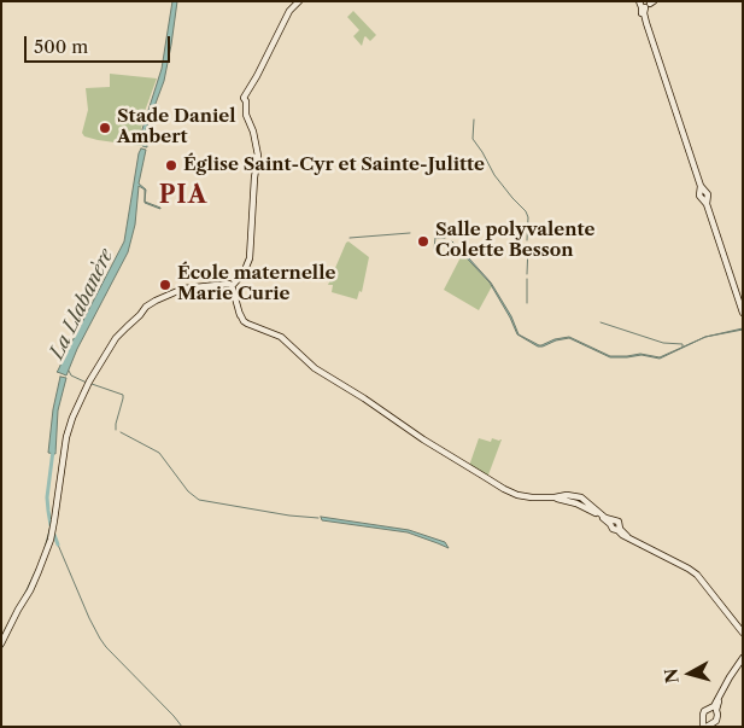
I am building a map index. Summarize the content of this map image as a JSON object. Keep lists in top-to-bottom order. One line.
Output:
{"districts":["PIA"],"water":["La Llabanère"],"places":["Stade Daniel Ambert","Église Saint-Cyr et Sainte-Julitte","Salle polyvalente Colette Besson","École maternelle Marie Curie"],"scale_bar":"500 m","north":"left"}
